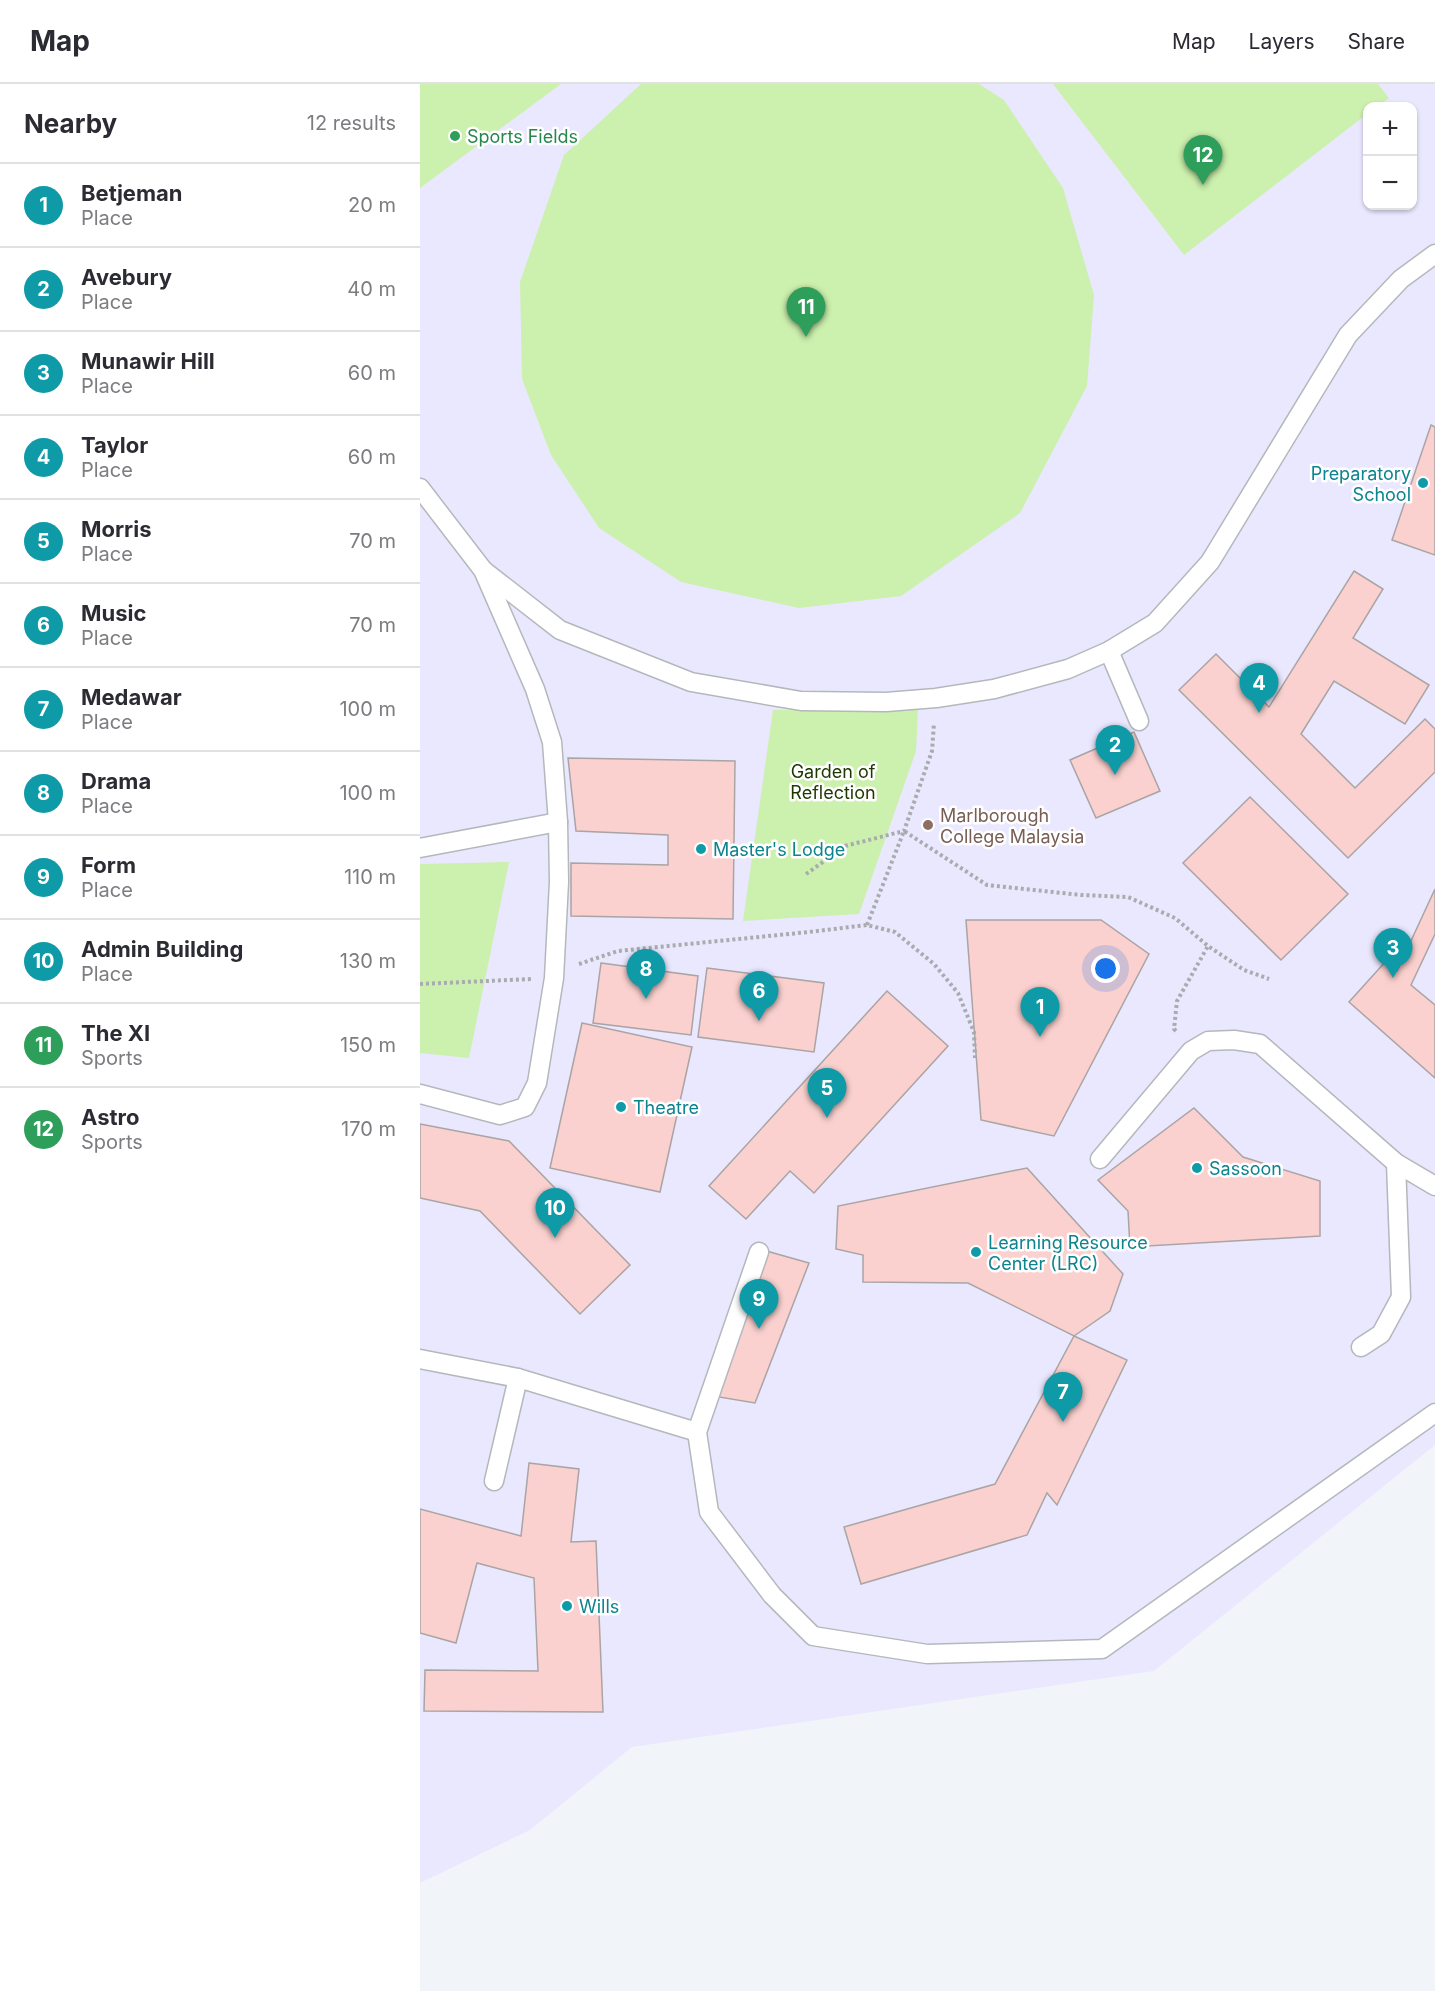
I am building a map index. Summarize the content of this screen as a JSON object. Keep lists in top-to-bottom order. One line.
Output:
{"parks":["Garden of Reflection"],"places":["Sports Fields","Preparatory School","Marlborough College Malaysia","Master's Lodge","Theatre","Sassoon","Learning Resource Center (LRC)","Wills"],"page":{"header":"Map","nav":["Map","Layers","Share"],"heading":["Nearby","12 results"],"map_buttons":["+","−"],"pins":["12","11","4","2","3","8","6","1","5","10","9","7"],"list":[{"mark":"1","name":"Betjeman","note":"Place","value":"20 m"},{"mark":"2","name":"Avebury","note":"Place","value":"40 m"},{"mark":"3","name":"Munawir Hill","note":"Place","value":"60 m"},{"mark":"4","name":"Taylor","note":"Place","value":"60 m"},{"mark":"5","name":"Morris","note":"Place","value":"70 m"},{"mark":"6","name":"Music","note":"Place","value":"70 m"},{"mark":"7","name":"Medawar","note":"Place","value":"100 m"},{"mark":"8","name":"Drama","note":"Place","value":"100 m"},{"mark":"9","name":"Form","note":"Place","value":"110 m"},{"mark":"10","name":"Admin Building","note":"Place","value":"130 m"},{"mark":"11","name":"The XI","note":"Sports","value":"150 m"},{"mark":"12","name":"Astro","note":"Sports","value":"170 m"}]}}
